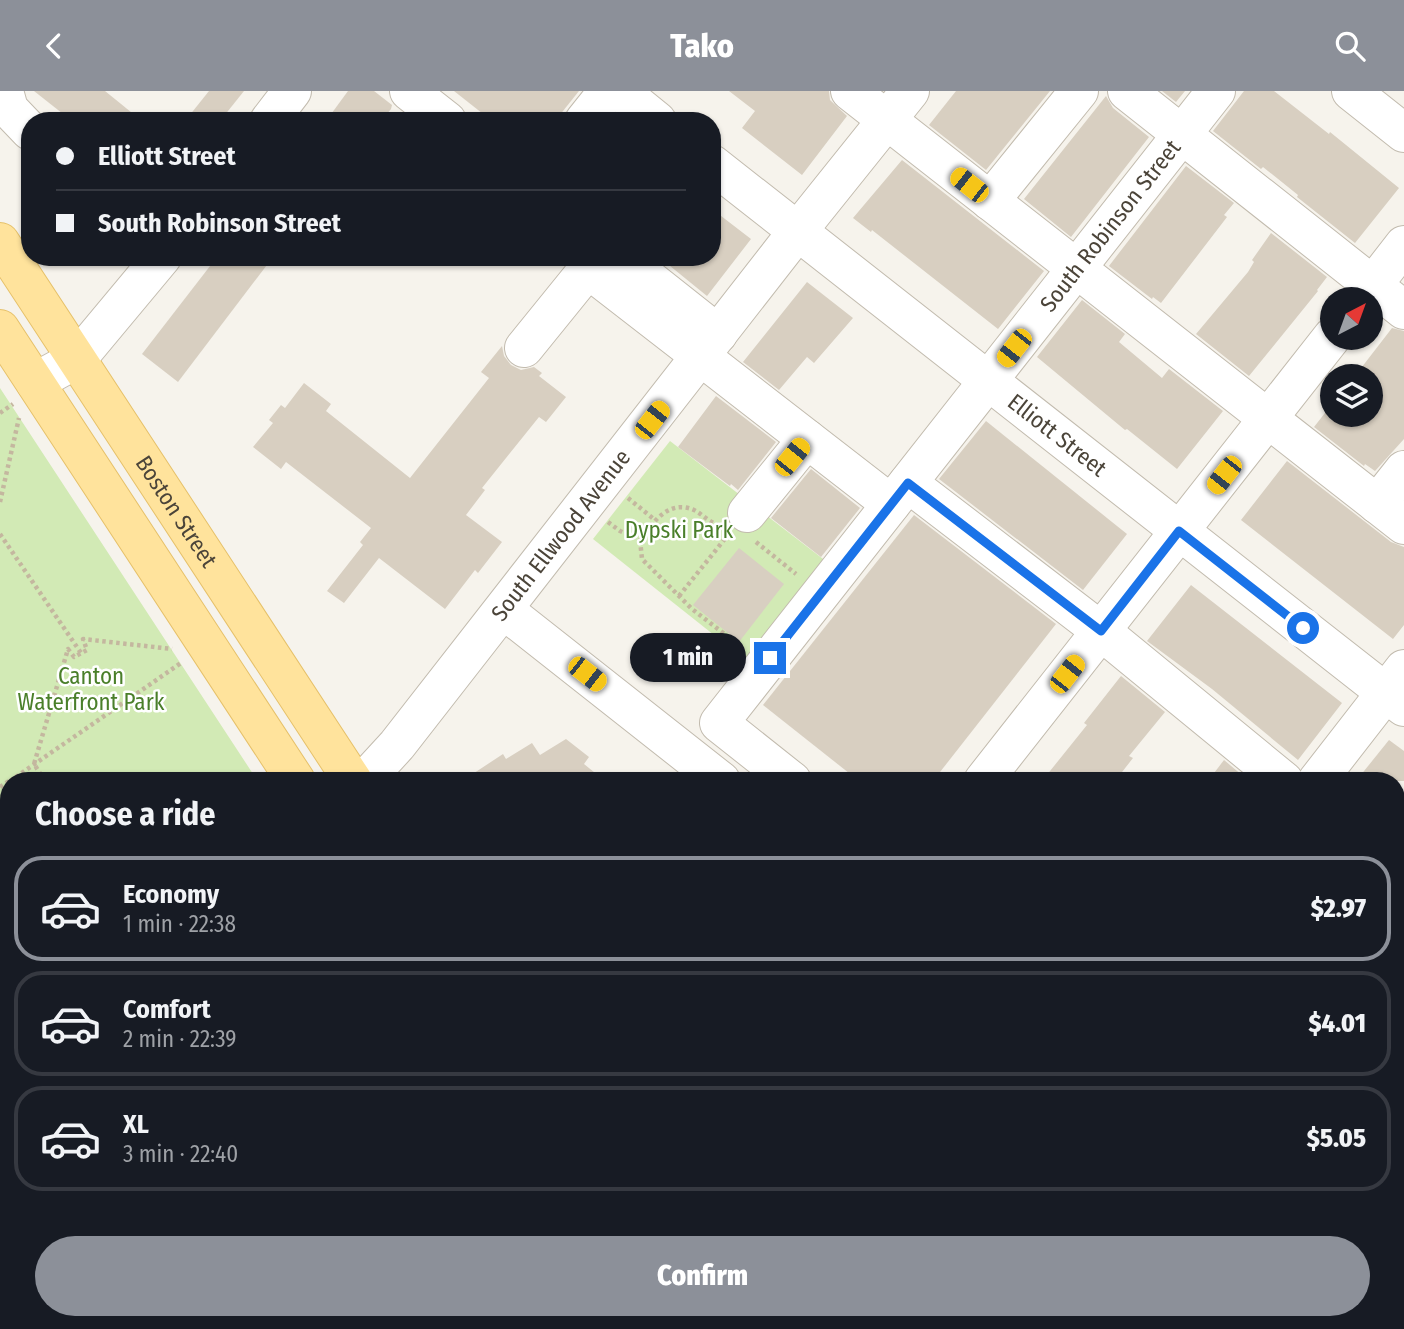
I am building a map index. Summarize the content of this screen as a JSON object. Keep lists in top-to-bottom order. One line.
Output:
{"streets":{"main road":["Boston Street"],"street":["South Robinson Street","Elliott Street","South Ellwood Avenue"]},"crossings":[["South Robinson Street","Elliott Street"],["Elliott Street","South Ellwood Avenue"]],"parks":["Dypski Park","Canton Waterfront Park"],"north":"top right","page":{"header":"Tako","banner":["Elliott Street","South Robinson Street"],"bubble":"1 min","heading":"Choose a ride","list":[{"name":"Economy","note":"1 min · 22:38","value":"$2.97"},{"name":"Comfort","note":"2 min · 22:39","value":"$4.01"},{"name":"XL","note":"3 min · 22:40","value":"$5.05"}],"buttons":"Confirm"}}
